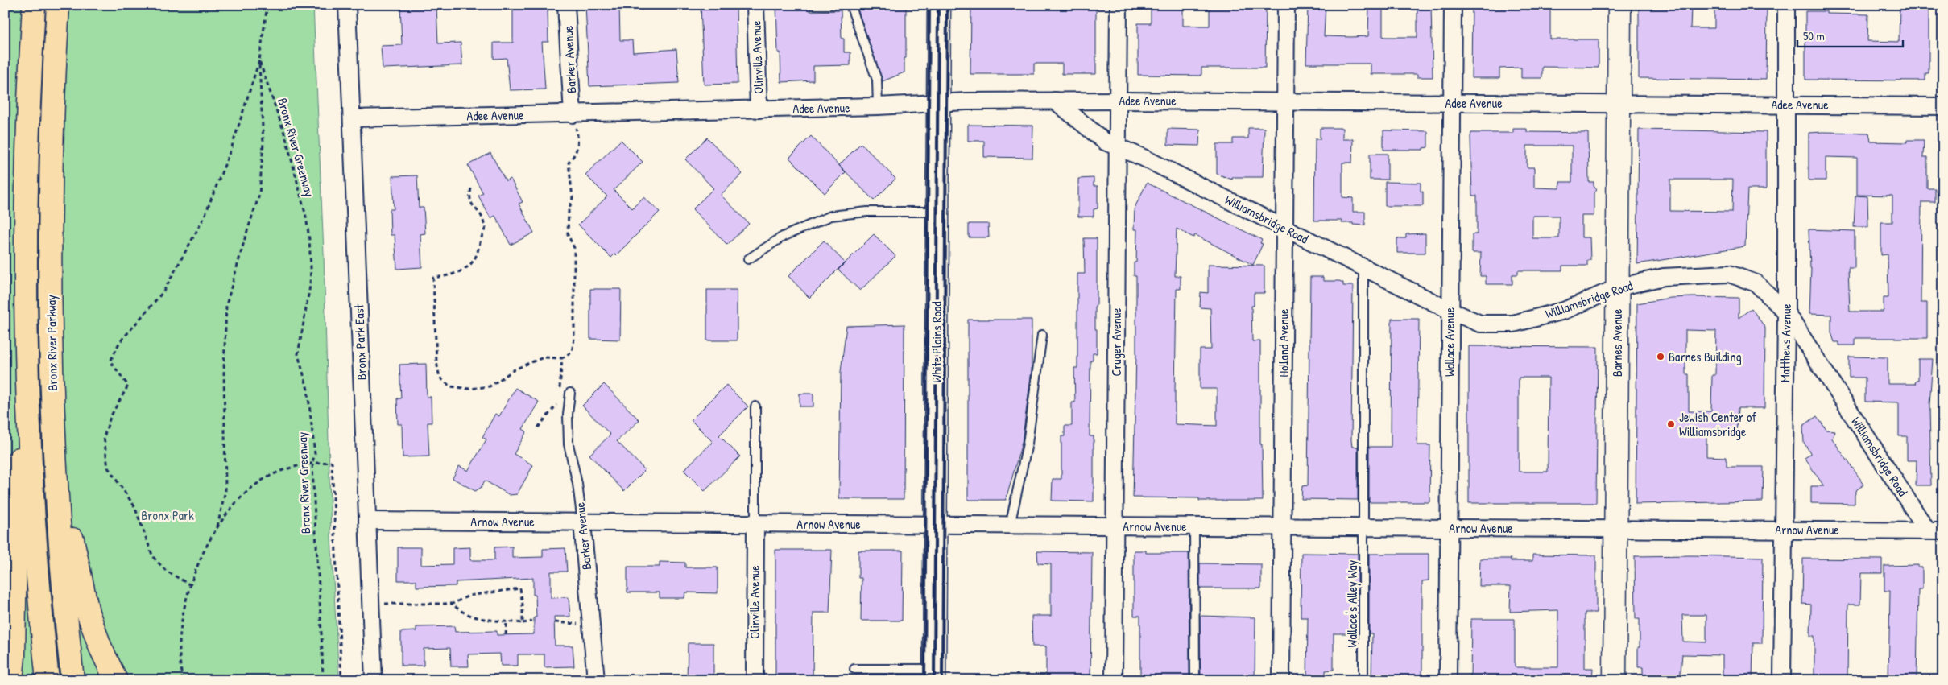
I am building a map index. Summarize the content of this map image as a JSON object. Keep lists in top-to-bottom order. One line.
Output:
{"streets":{"highway":["Bronx River Parkway"],"street":["Olinville Avenue","Barker Avenue","Adee Avenue","Williamsbridge Road","Bronx Park East","White Plains Road","Cruger Avenue","Wallace Avenue","Holland Avenue","Barnes Avenue","Matthews Avenue","Arnow Avenue"],"lane":["Wallace's Alley Way"],"path":["Bronx River Greenway"]},"crossings":[["Olinville Avenue","Adee Avenue"],["Olinville Avenue","Arnow Avenue"],["Barker Avenue","Adee Avenue"],["Barker Avenue","Arnow Avenue"],["Adee Avenue","Williamsbridge Road"],["Adee Avenue","Bronx Park East"],["Adee Avenue","White Plains Road"],["Adee Avenue","Cruger Avenue"],["Adee Avenue","Wallace Avenue"],["Adee Avenue","Holland Avenue"],["Adee Avenue","Barnes Avenue"],["Adee Avenue","Matthews Avenue"],["Williamsbridge Road","Cruger Avenue"],["Williamsbridge Road","Wallace Avenue"],["Williamsbridge Road","Holland Avenue"],["Williamsbridge Road","Barnes Avenue"],["Williamsbridge Road","Matthews Avenue"],["Williamsbridge Road","Arnow Avenue"],["Williamsbridge Road","Wallace's Alley Way"],["Bronx Park East","Arnow Avenue"],["White Plains Road","Arnow Avenue"],["Cruger Avenue","Arnow Avenue"],["Wallace Avenue","Arnow Avenue"],["Holland Avenue","Arnow Avenue"],["Barnes Avenue","Arnow Avenue"],["Matthews Avenue","Arnow Avenue"],["Arnow Avenue","Wallace's Alley Way"]],"parks":["Bronx Park"],"places":["Barnes Building","Jewish Center of Williamsbridge"],"scale_bar":"50 m"}
